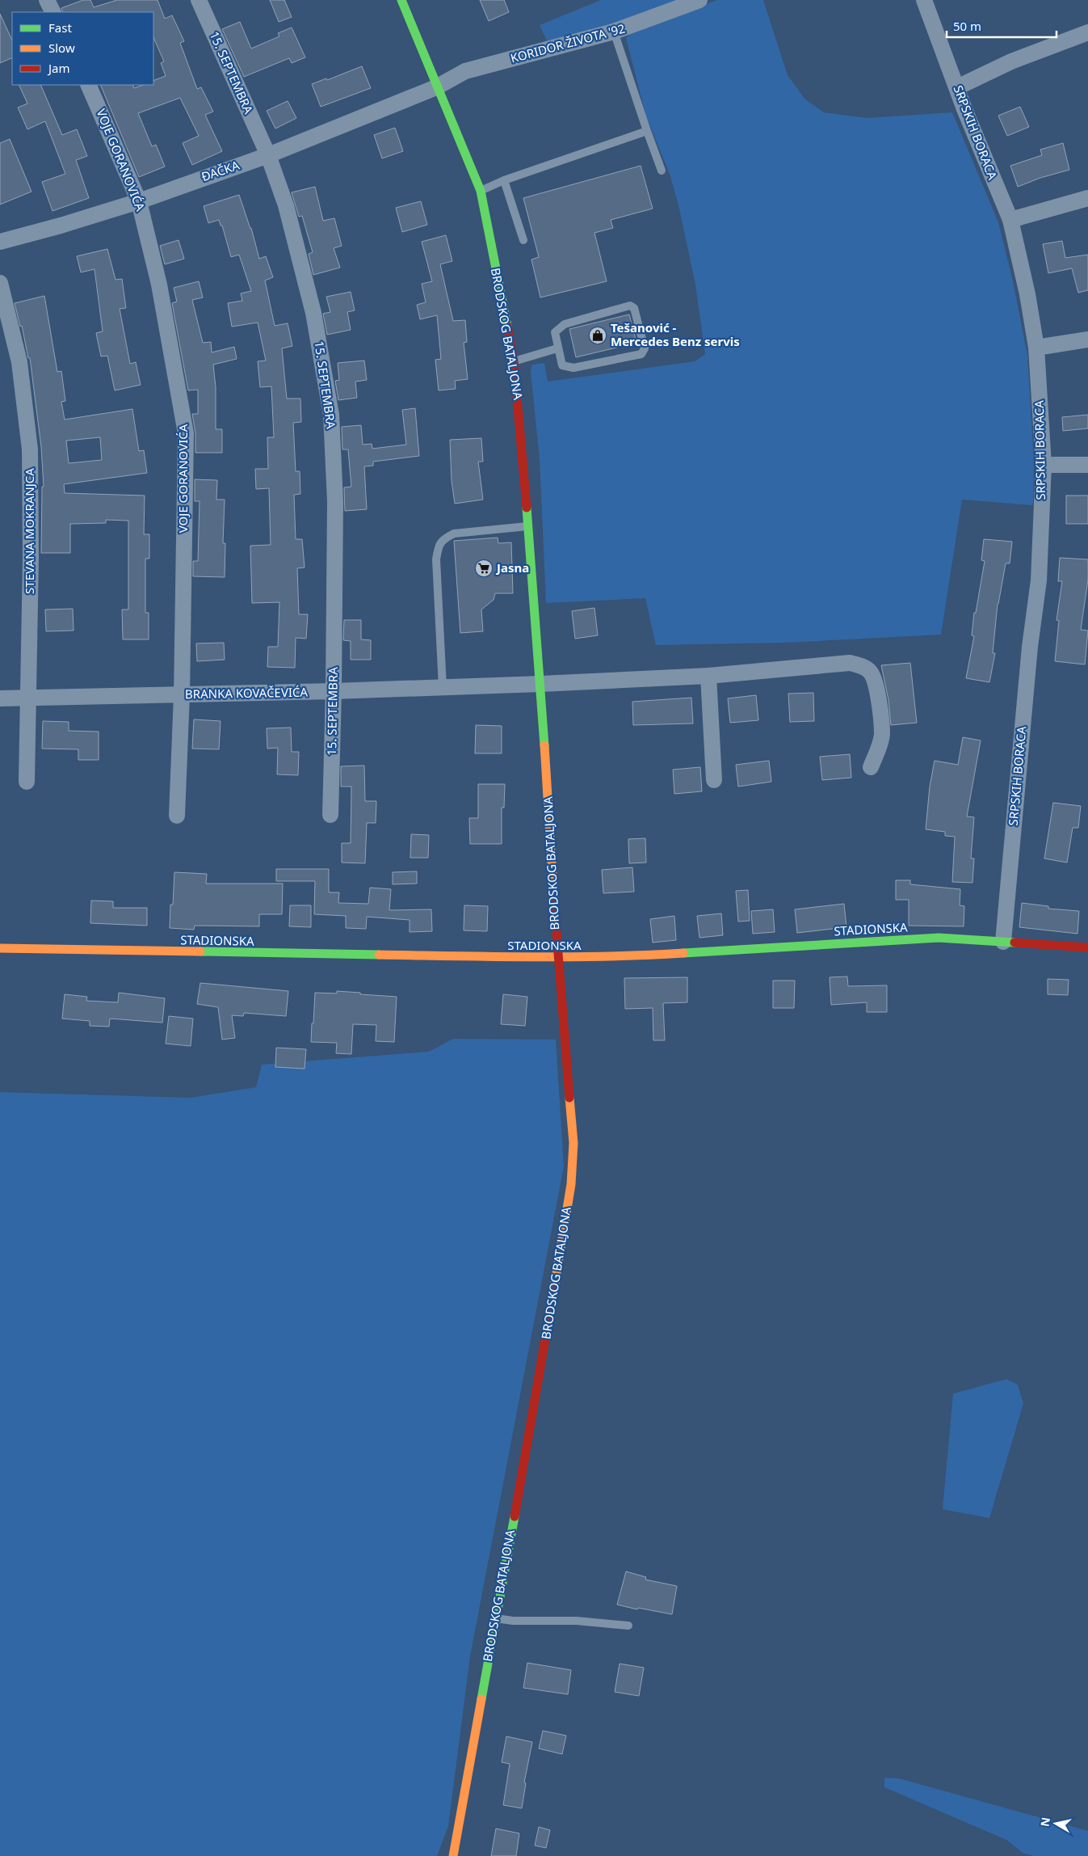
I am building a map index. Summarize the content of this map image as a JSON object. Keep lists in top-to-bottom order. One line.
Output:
{"streets":{"street":["KORIDOR ŽIVOTA '92","15. SEPTEMBRA","SRPSKIH BORACA","VOJE GORANOVIĆA","ĐAČKA","BRODSKOG BATALJONA","STEVANA MOKRANJCA","BRANKA KOVAČEVIĆA","STADIONSKA"]},"crossings":[["KORIDOR ŽIVOTA '92","ĐAČKA"],["KORIDOR ŽIVOTA '92","BRODSKOG BATALJONA"],["15. SEPTEMBRA","ĐAČKA"],["15. SEPTEMBRA","BRANKA KOVAČEVIĆA"],["SRPSKIH BORACA","STADIONSKA"],["VOJE GORANOVIĆA","ĐAČKA"],["VOJE GORANOVIĆA","BRANKA KOVAČEVIĆA"],["ĐAČKA","BRODSKOG BATALJONA"],["BRODSKOG BATALJONA","BRANKA KOVAČEVIĆA"],["BRODSKOG BATALJONA","STADIONSKA"],["STEVANA MOKRANJCA","BRANKA KOVAČEVIĆA"]],"places":{"shop":["Tešanović - Mercedes Benz servis"],"supermarket":["Jasna"]},"legend":["Fast","Slow","Jam"],"scale_bar":"50 m","north":"left"}
